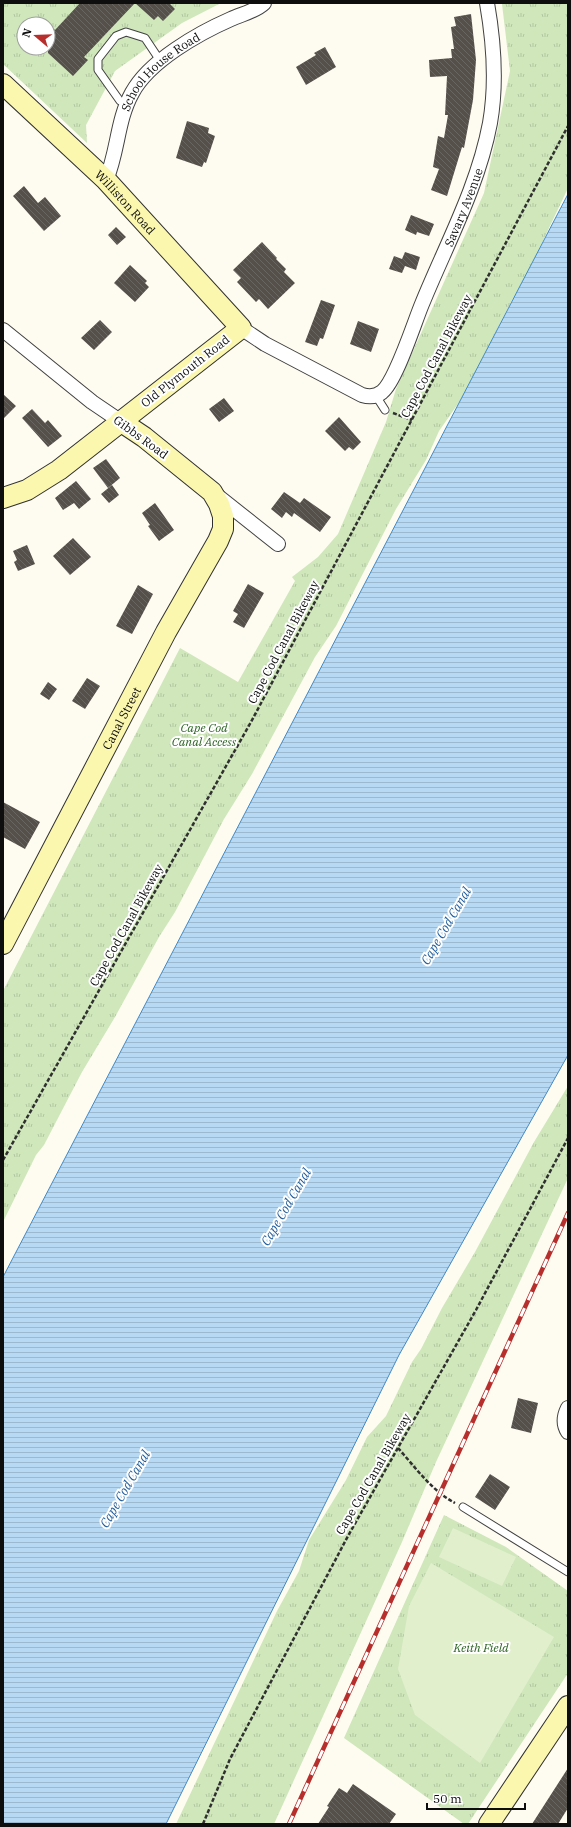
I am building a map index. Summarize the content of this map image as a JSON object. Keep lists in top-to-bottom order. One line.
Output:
{"streets":{"street":["School House Road","Williston Road","Savary Avenue","Old Plymouth Road","Gibbs Road","Canal Street"],"path":["Cape Cod Canal Bikeway"]},"crossings":[["School House Road","Williston Road"],["Williston Road","Old Plymouth Road"],["Savary Avenue","Old Plymouth Road"],["Old Plymouth Road","Gibbs Road"],["Gibbs Road","Canal Street"]],"water":["Cape Cod Canal"],"parks":["Cape Cod Canal Access","Keith Field"],"scale_bar":"50 m","north":"left"}
